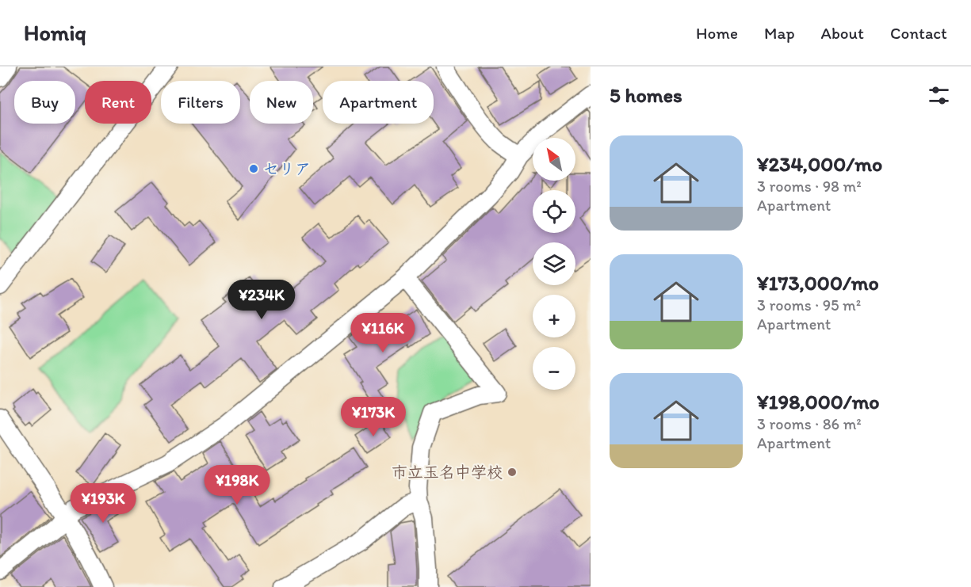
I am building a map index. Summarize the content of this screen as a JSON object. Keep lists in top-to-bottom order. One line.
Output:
{"places":["セリア","市立玉名中学校"],"north":"top left","page":{"header":"Homiq","nav":["Home","Map","About","Contact"],"heading":"5 homes","chip":["Buy","Rent","Filters","New","Apartment"],"list":[{"name":"¥234,000/mo","note":"3 rooms · 98 m² · Apartment"},{"name":"¥173,000/mo","note":"3 rooms · 95 m² · Apartment"},{"name":"¥198,000/mo","note":"3 rooms · 86 m² · Apartment"}],"map_buttons":["+","−"],"price":["¥234K","¥116K","¥173K","¥198K","¥193K"]}}
